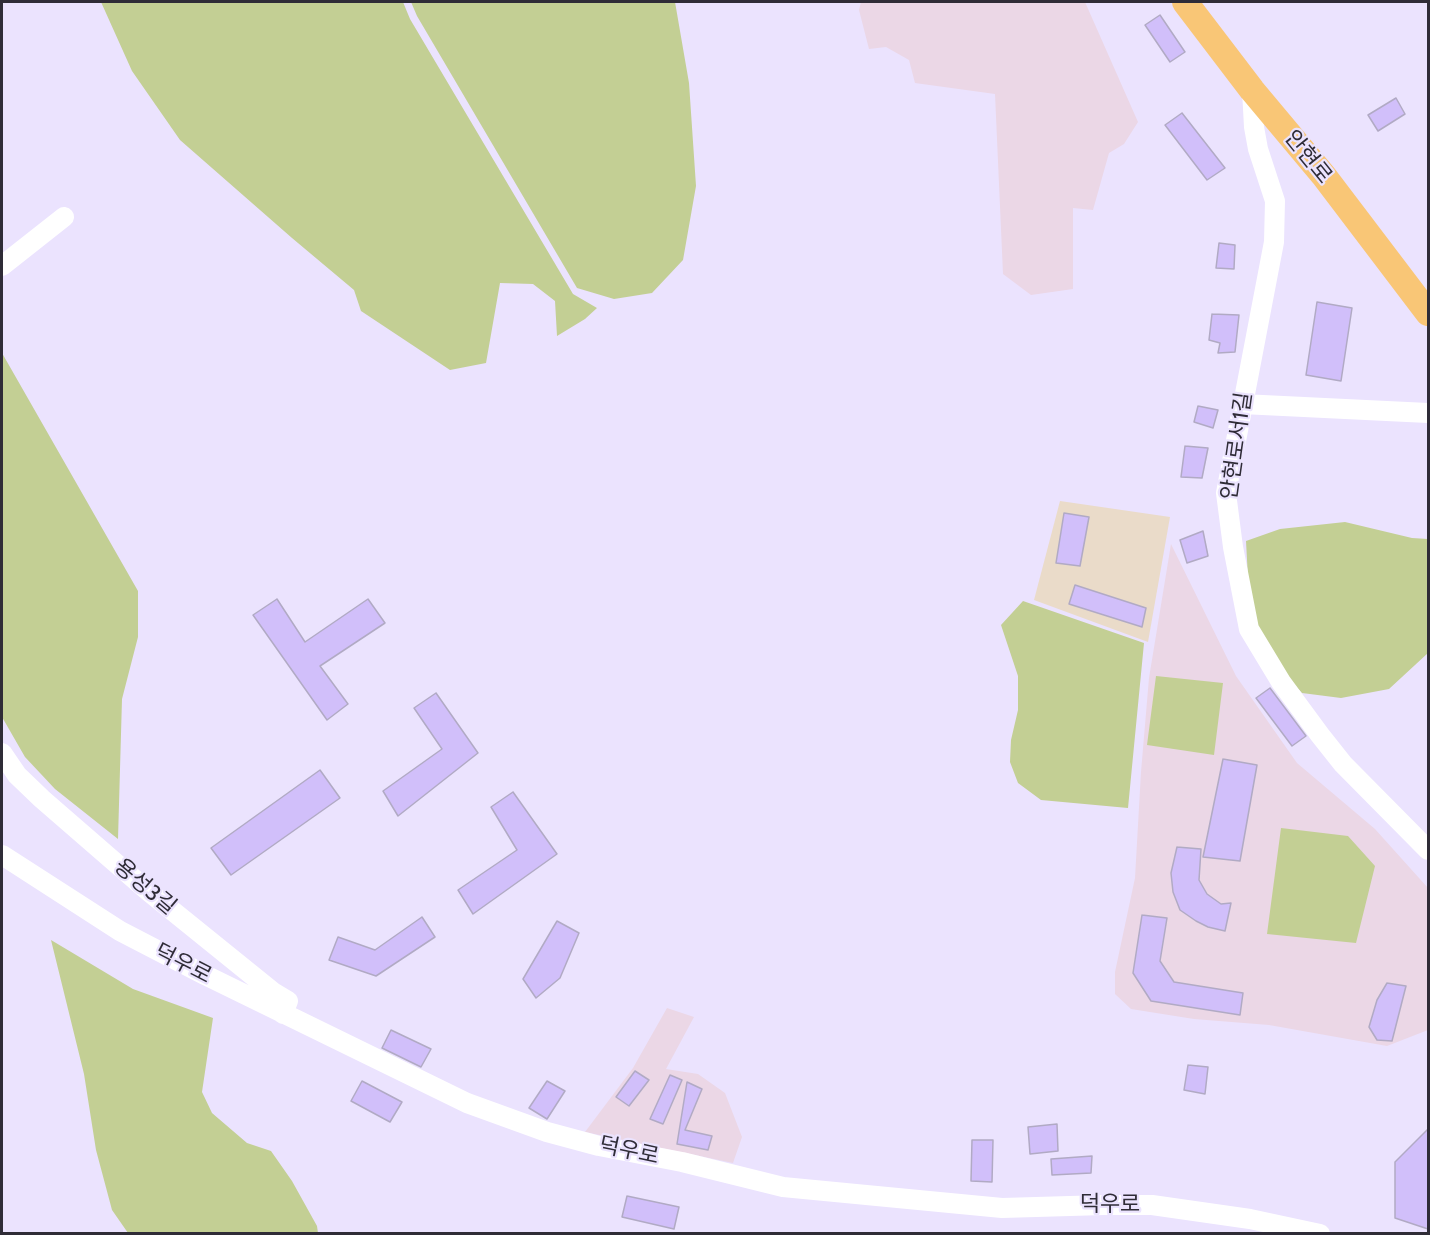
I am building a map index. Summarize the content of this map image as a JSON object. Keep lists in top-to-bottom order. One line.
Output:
{"streets":{"main road":["안현로"],"street":["안현로서1길","용성3길","덕우로"]},"crossings":[["안현로","안현로서1길"],["용성3길","덕우로"]]}
